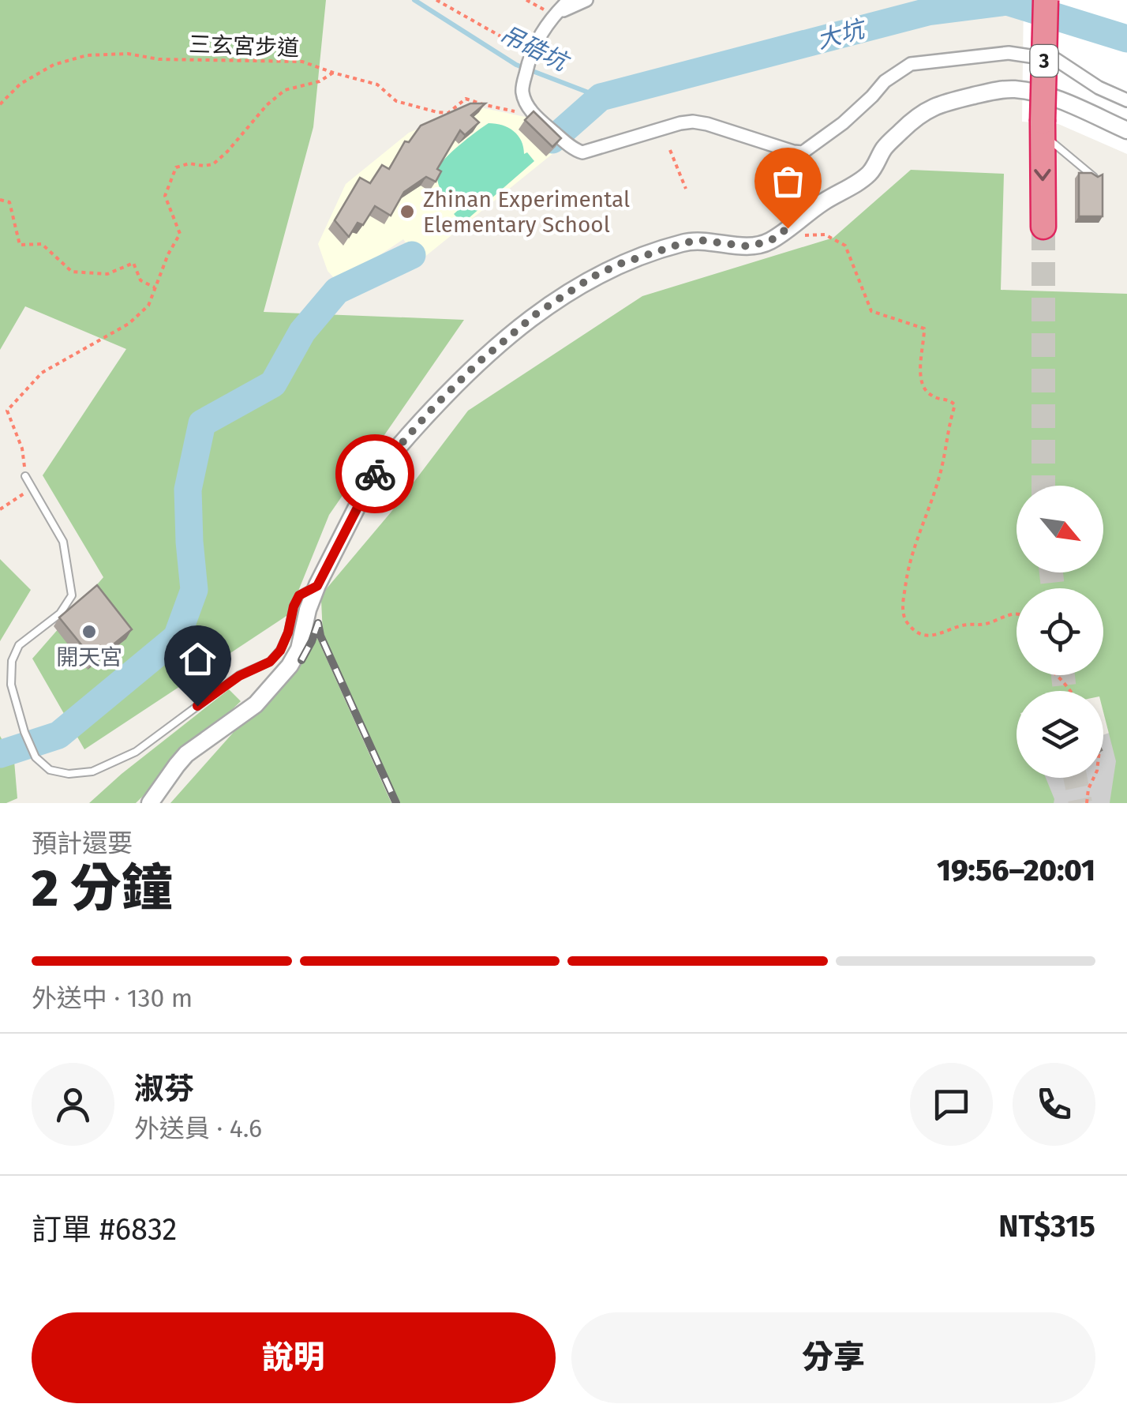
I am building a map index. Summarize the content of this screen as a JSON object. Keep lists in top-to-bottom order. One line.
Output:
{"streets":{"highway":["3"],"path":["三玄宮步道"]},"water":["大坑","吊硞坑"],"places":["Zhinan Experimental Elementary School","開天宮"],"north":"bottom right","page":{"heading":["2 分鐘","預計還要","19:56–20:01"],"panel":["淑芬","外送員 · 4.6","訂單 #6832","NT$315"],"bar":"外送中 · 130 m","buttons":["說明","分享"]}}
